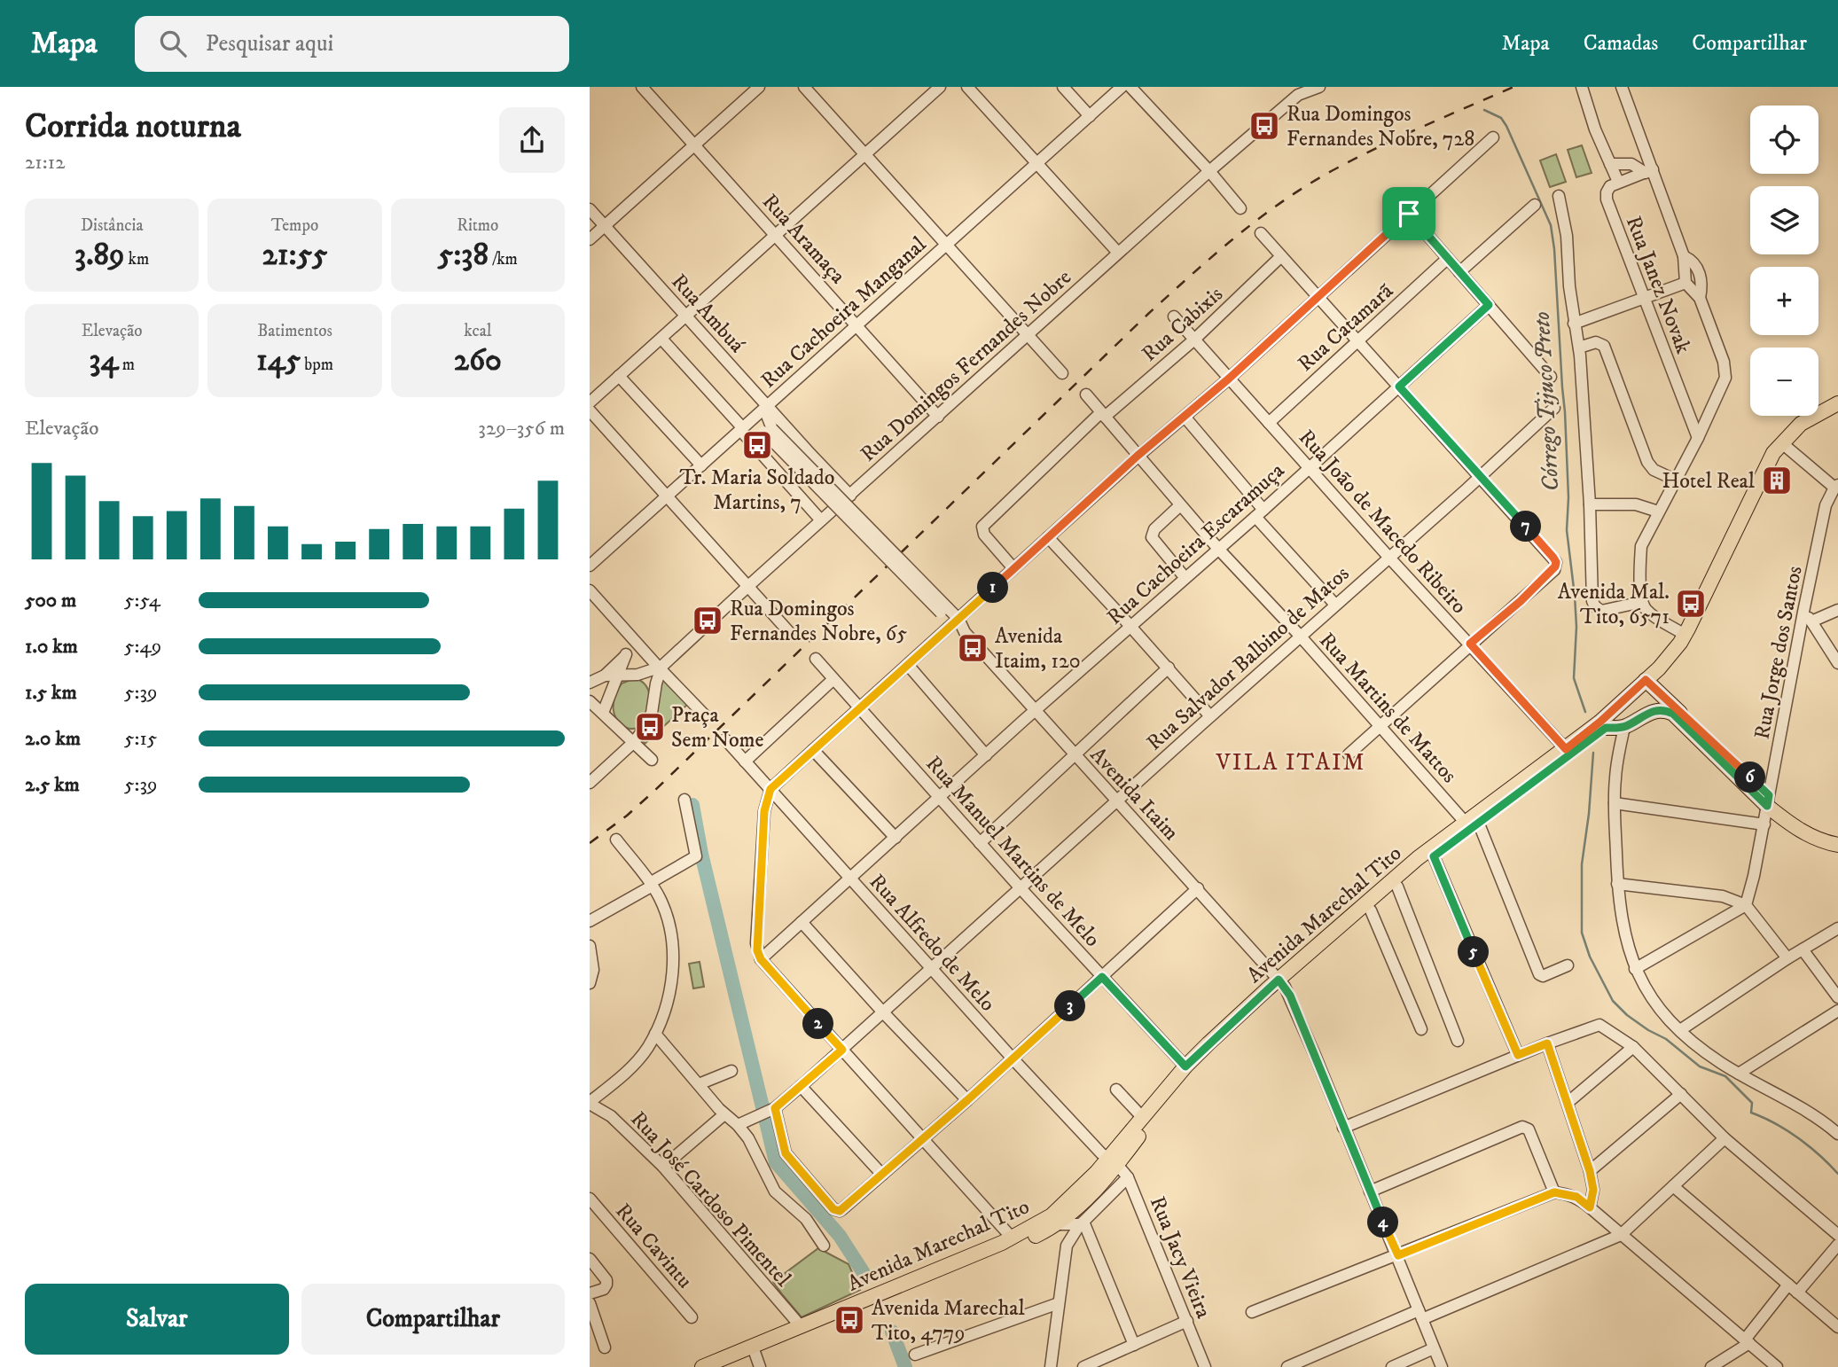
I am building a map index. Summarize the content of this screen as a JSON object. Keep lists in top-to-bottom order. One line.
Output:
{"streets":{"main road":["Avenida Marechal Tito"],"street":["Rua Aramaça","Rua Janez Novak","Rua Cachoeira Manganal","Rua Ambuá","Rua Cabixis","Rua Catamarã","Rua Domingos Fernandes Nobre","Rua João de Macedo Ribeiro","Rua Cachoeira Escaramuça","Rua Jorge dos Santos","Rua Salvador Balbino de Matos","Rua Martins de Mattos","Avenida Itaim","Rua Manuel Martins de Melo","Rua Alfredo de Melo","Rua José Cardoso Pimentel","Rua Cavintu","Rua Jacy Vieira"]},"crossings":[["Rua Aramaça","Rua Cachoeira Manganal"],["Rua Aramaça","Rua Domingos Fernandes Nobre"],["Rua Cachoeira Manganal","Rua Ambuá"],["Rua Cachoeira Manganal","Avenida Itaim"],["Rua Ambuá","Rua Domingos Fernandes Nobre"],["Rua Ambuá","Avenida Itaim"],["Rua Cabixis","Rua João de Macedo Ribeiro"],["Rua Cabixis","Rua Martins de Mattos"],["Rua Catamarã","Rua João de Macedo Ribeiro"],["Rua João de Macedo Ribeiro","Rua Cachoeira Escaramuça"],["Rua João de Macedo Ribeiro","Rua Salvador Balbino de Matos"],["Rua João de Macedo Ribeiro","Avenida Marechal Tito"],["Rua Cachoeira Escaramuça","Rua Martins de Mattos"],["Rua Cachoeira Escaramuça","Avenida Itaim"],["Rua Cachoeira Escaramuça","Rua Manuel Martins de Melo"],["Rua Cachoeira Escaramuça","Rua Alfredo de Melo"],["Rua Salvador Balbino de Matos","Rua Martins de Mattos"],["Rua Salvador Balbino de Matos","Avenida Itaim"],["Rua Salvador Balbino de Matos","Rua Manuel Martins de Melo"],["Rua Salvador Balbino de Matos","Rua Alfredo de Melo"],["Rua Martins de Mattos","Avenida Marechal Tito"],["Avenida Itaim","Avenida Marechal Tito"],["Rua Manuel Martins de Melo","Avenida Marechal Tito"],["Avenida Marechal Tito","Rua Alfredo de Melo"],["Avenida Marechal Tito","Rua José Cardoso Pimentel"],["Avenida Marechal Tito","Rua Jacy Vieira"],["Rua Alfredo de Melo","Rua Jacy Vieira"]],"districts":["VILA ITAIM"],"water":["Córrego Tijuco Preto"],"places":{"bus stop":["Rua Domingos Fernandes Nobre, 728","Tr. Maria Soldado Martins, 7","Avenida Mal. Tito, 6571","Rua Domingos Fernandes Nobre, 65","Avenida Itaim, 120","Praça Sem Nome","Avenida Marechal Tito, 4779"],"building":["Hotel Real"]},"page":{"header":"Mapa","search":"Pesquisar aqui","nav":["Mapa","Camadas","Compartilhar"],"heading":["Corrida noturna","21:12"],"map_buttons":["+","−"],"stats":[["Distância","3.89 km"],["Tempo","21:55"],["Ritmo","5:38 /km"],["Elevação","34 m"],["Batimentos","145 bpm"],["kcal","260"]],"chart":["Elevação","329–356 m"],"pins":["7","1","6","5","3","2","4"],"list":[{"name":"500 m","note":"5:54"},{"name":"1.0 km","note":"5:49"},{"name":"1.5 km","note":"5:39"},{"name":"2.0 km","note":"5:15"},{"name":"2.5 km","note":"5:39"}],"buttons":["Salvar","Compartilhar"]}}
